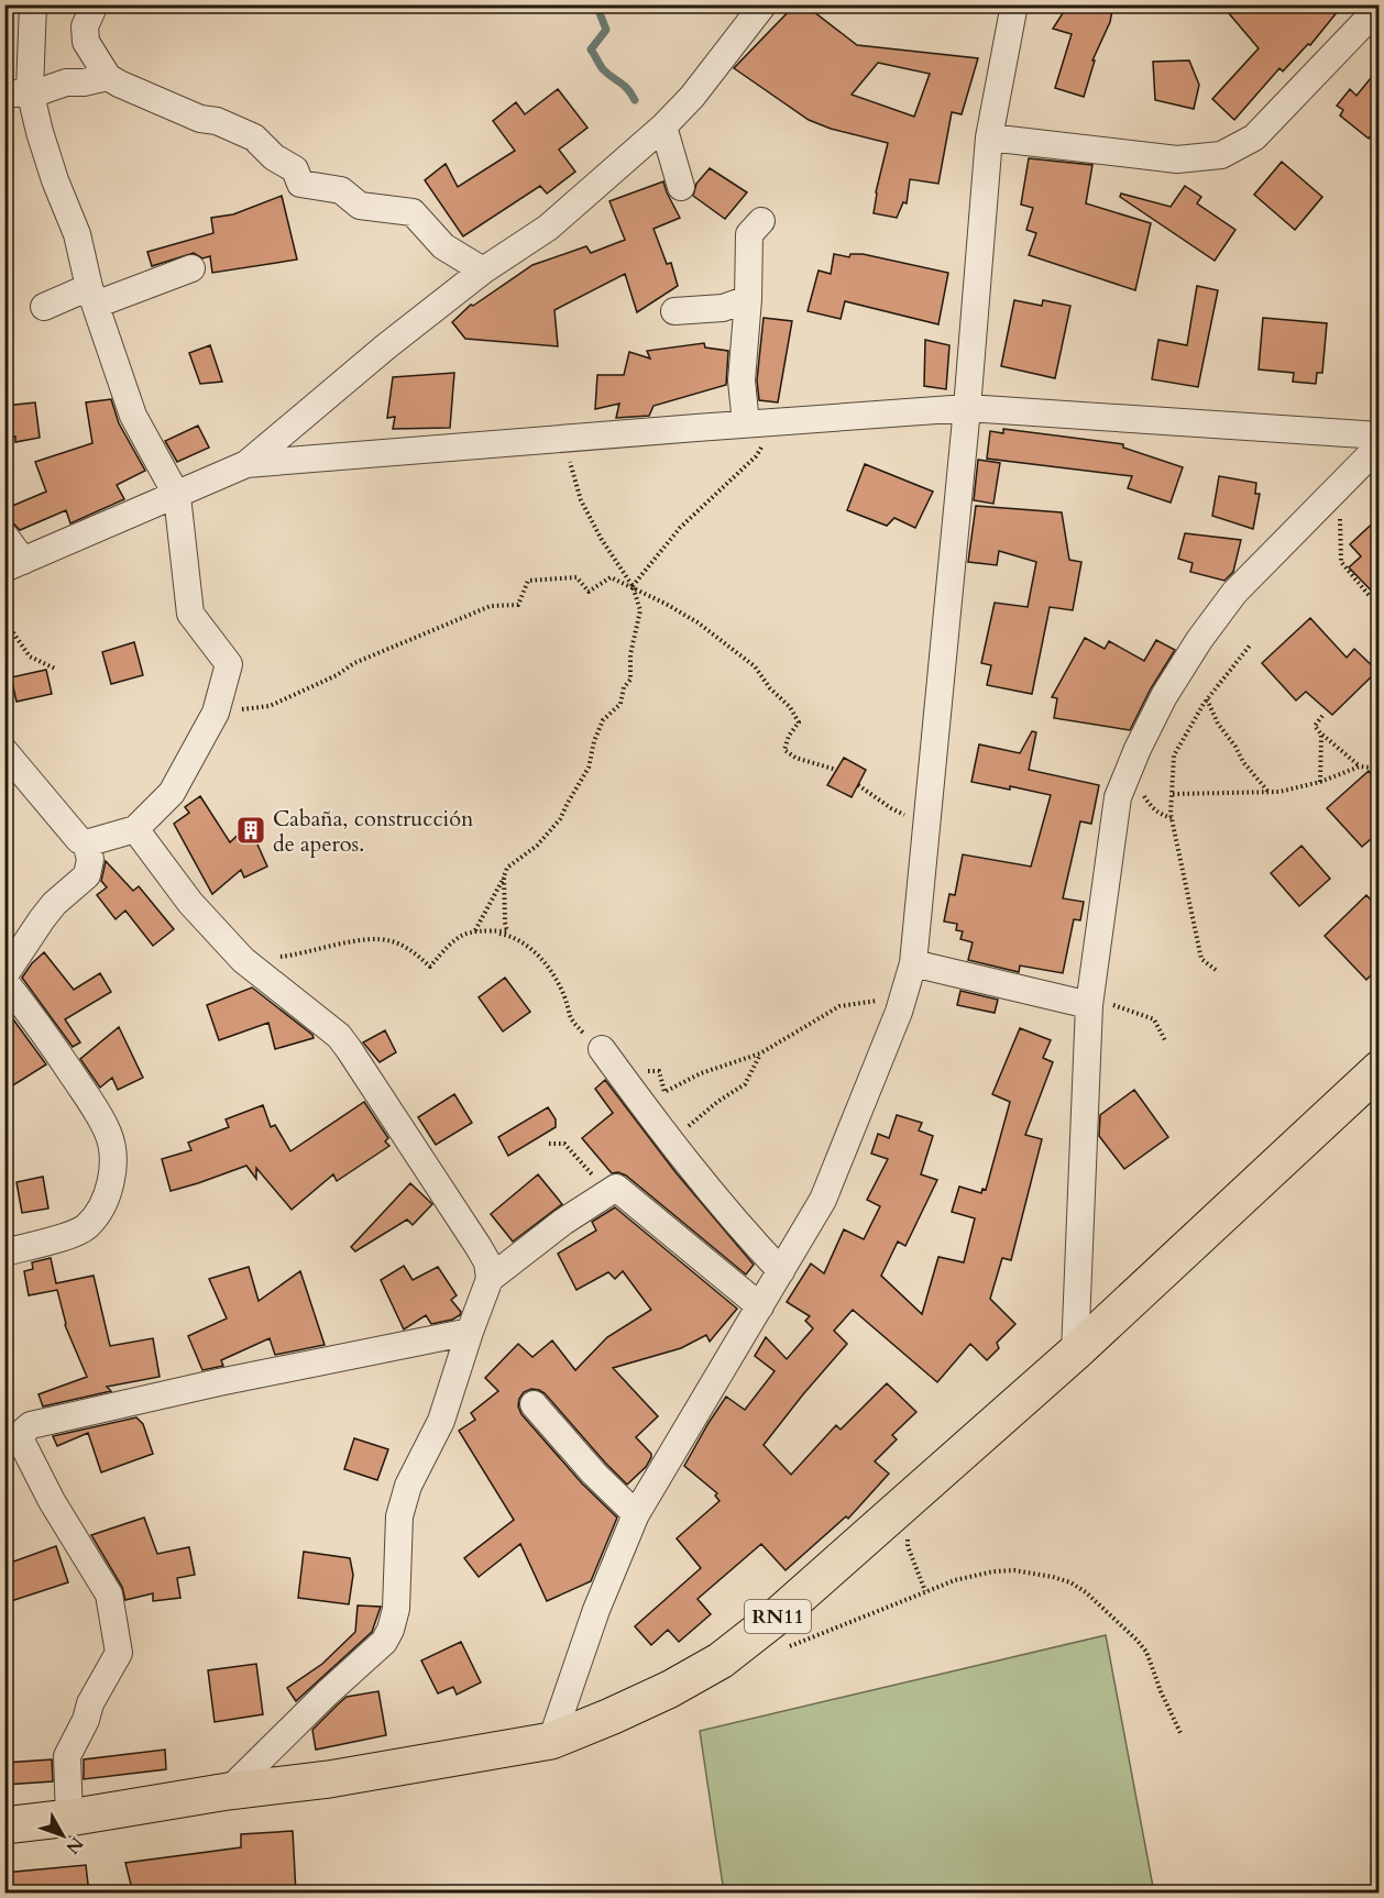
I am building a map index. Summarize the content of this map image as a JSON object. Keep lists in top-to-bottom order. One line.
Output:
{"streets":{"main road":["RN11"]},"places":{"building":["Cabaña, construcción de aperos."]},"north":"bottom right"}
